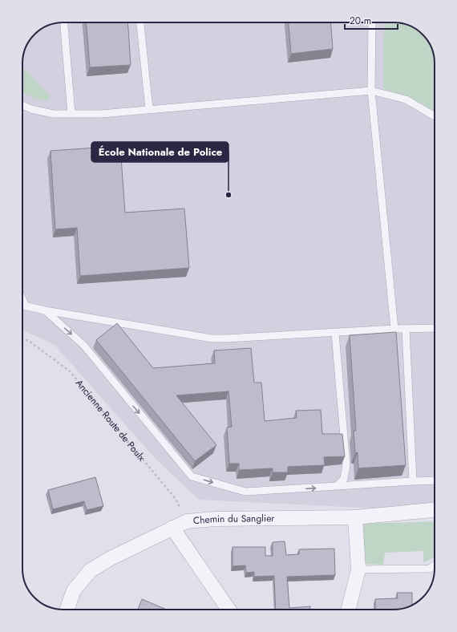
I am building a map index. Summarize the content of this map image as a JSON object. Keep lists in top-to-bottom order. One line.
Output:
{"streets":{"street":["Chemin du Sanglier"],"path":["Ancienne Route de Poulx"]},"crossings":[["Ancienne Route de Poulx","Chemin du Sanglier"]],"places":["École Nationale de Police"],"scale_bar":"20 m"}
